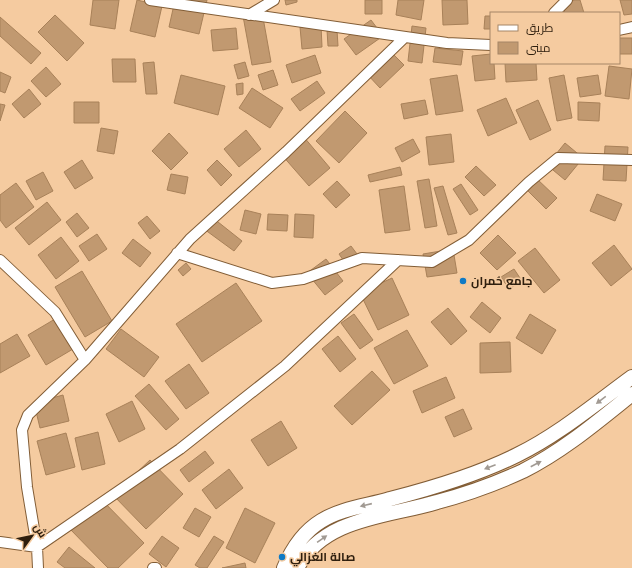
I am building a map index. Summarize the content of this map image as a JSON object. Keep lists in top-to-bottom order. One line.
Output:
{"places":["جامع حُمران","صالة الغزالي"],"legend":["طريق","مبنى"],"north":"top right"}
